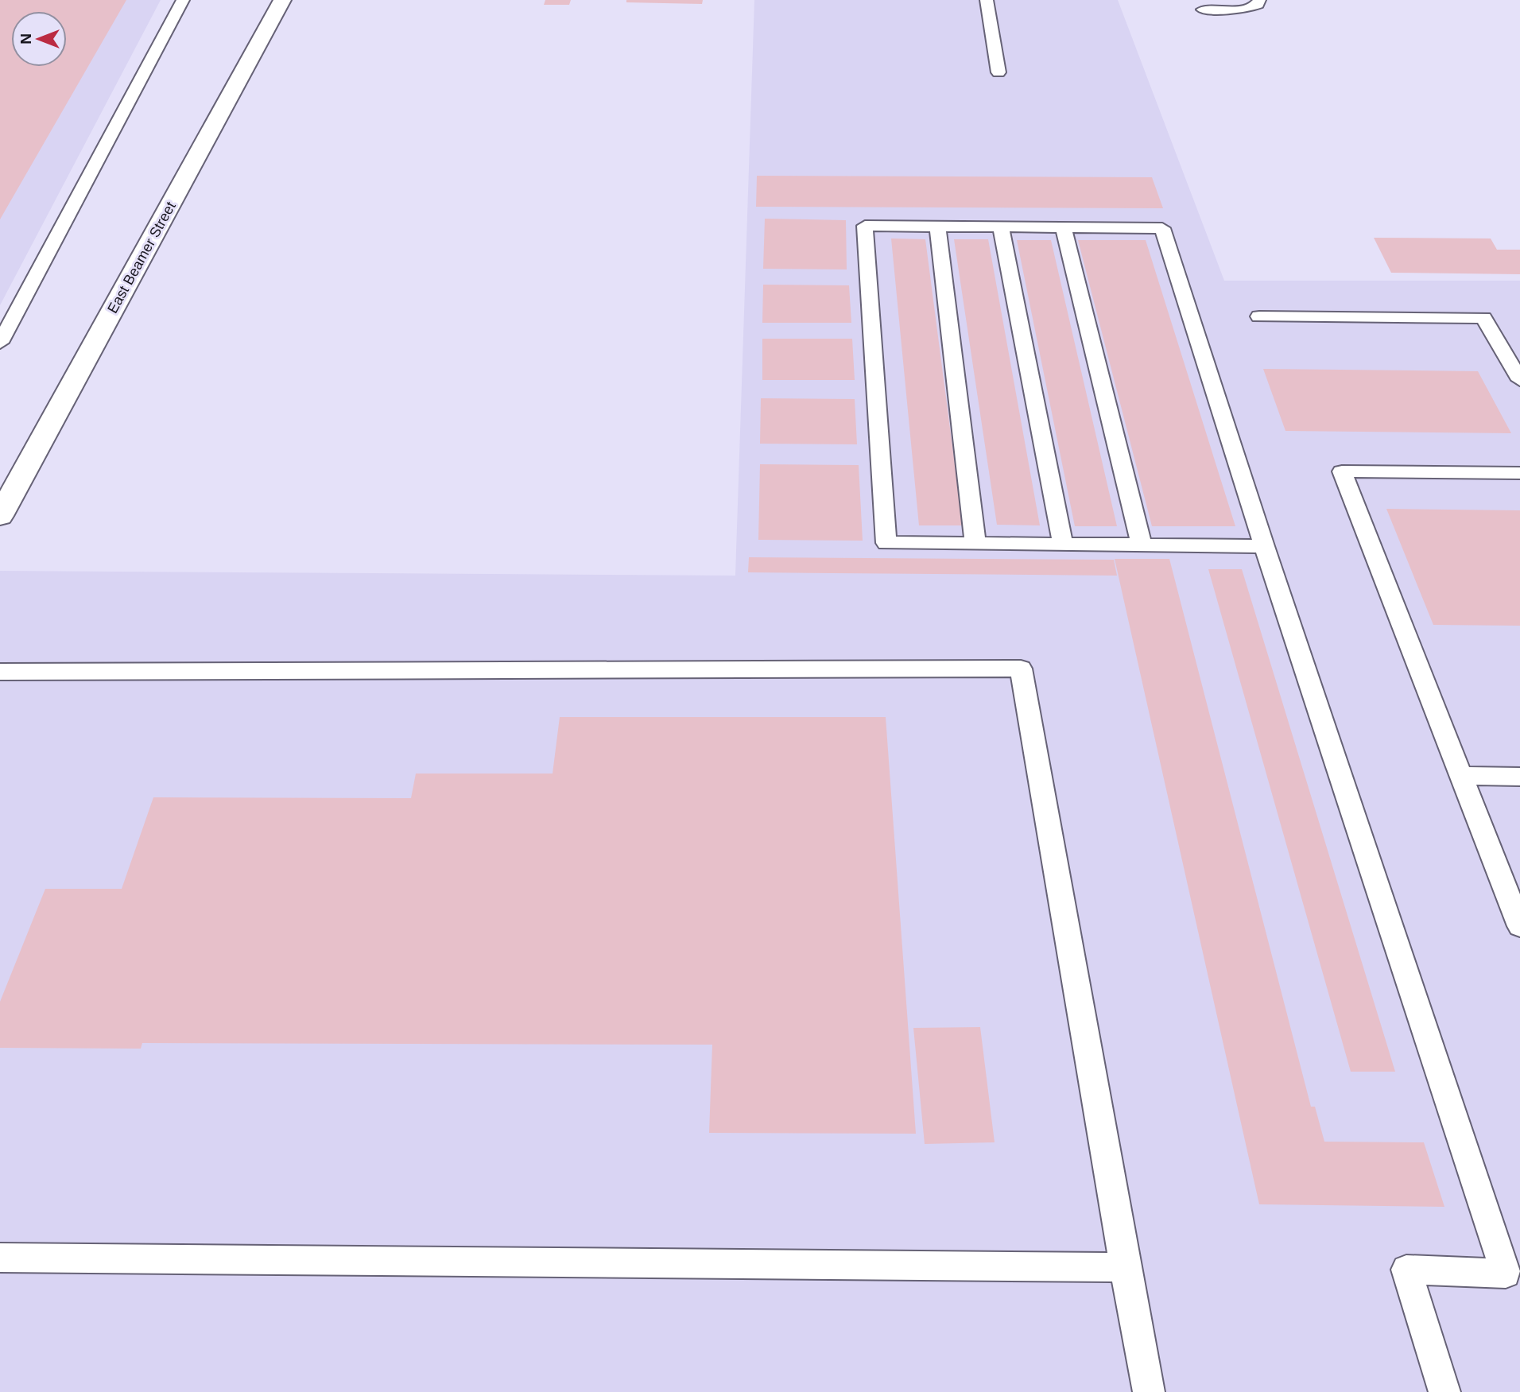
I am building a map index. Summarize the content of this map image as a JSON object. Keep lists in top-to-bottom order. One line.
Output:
{"streets":{"street":["East Beamer Street"]},"north":"left"}
